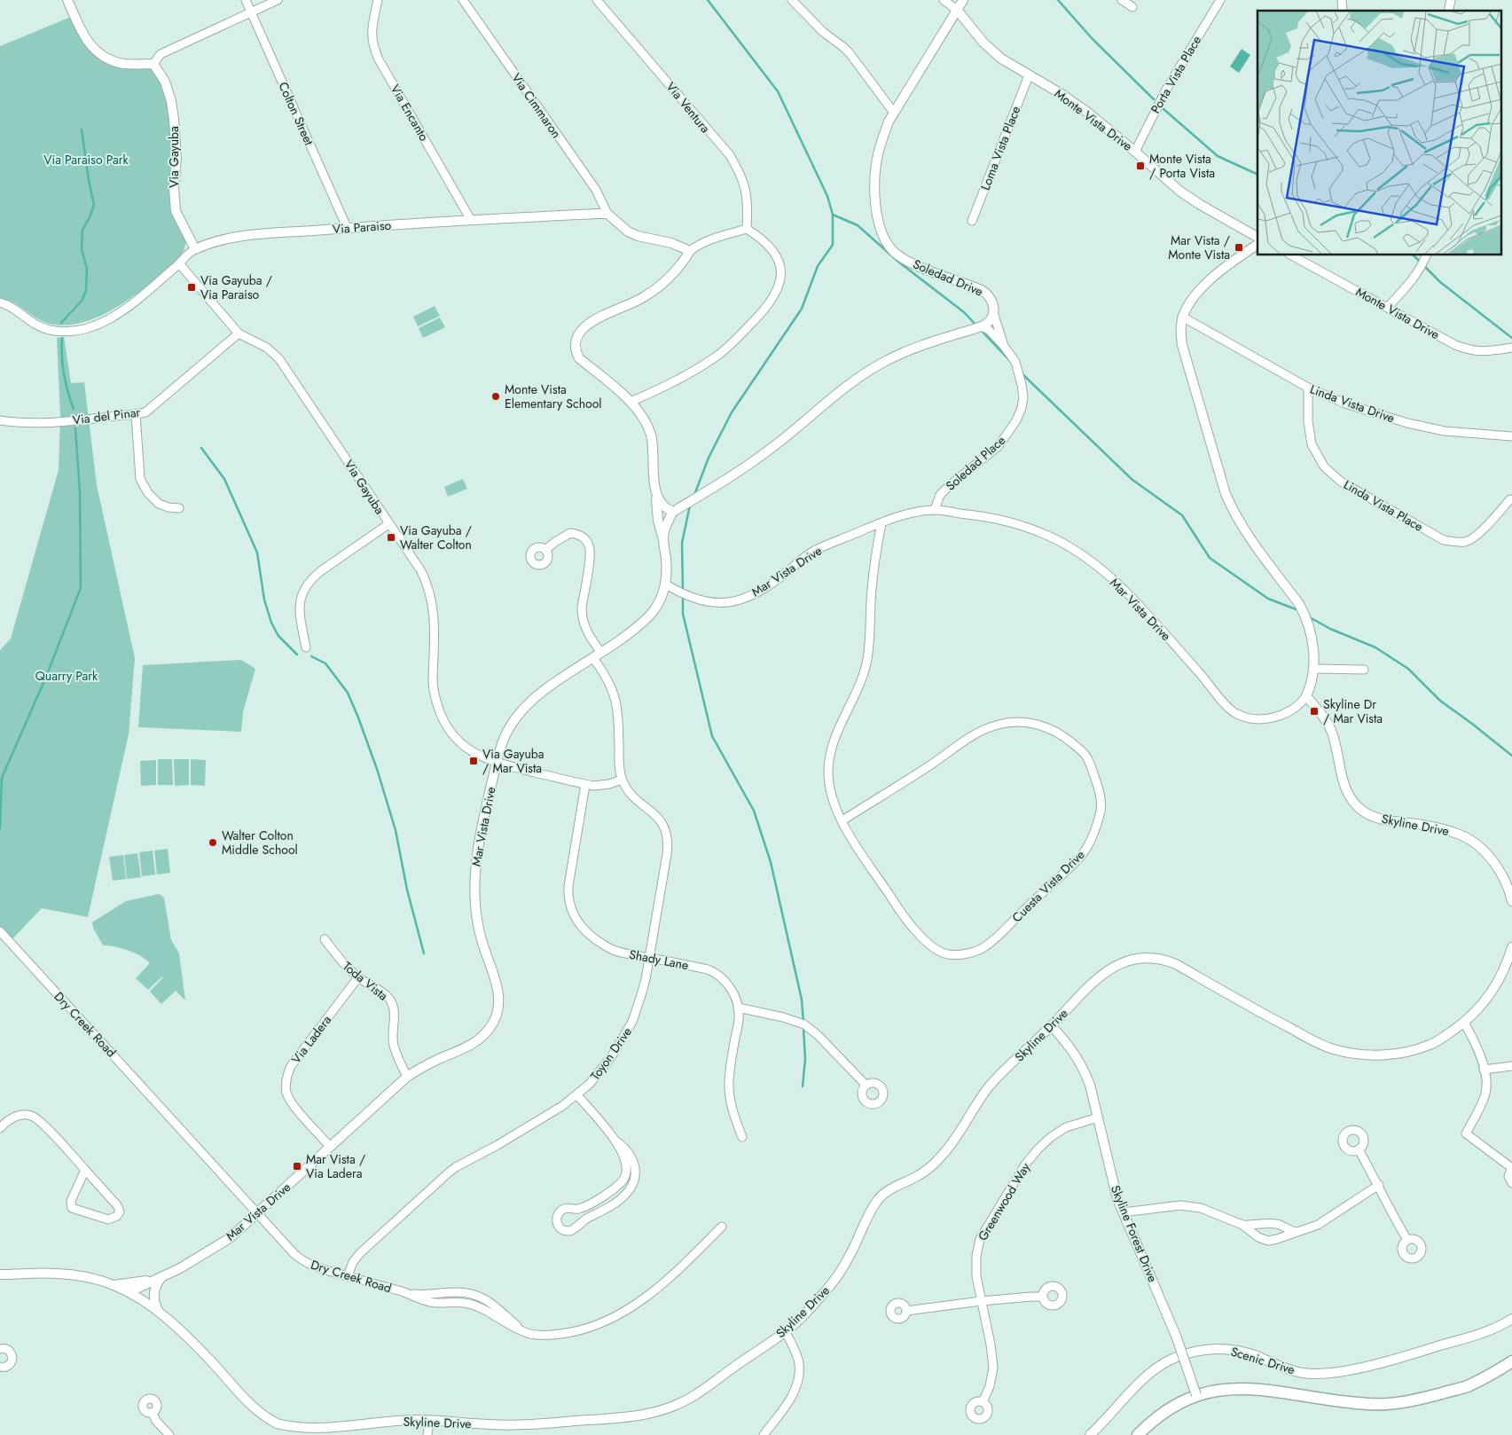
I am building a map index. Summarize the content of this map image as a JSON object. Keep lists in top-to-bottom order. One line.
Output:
{"streets":{"street":["Porta Vista Place","Via Cimmaron","Via Ventura","Via Encanto","Colton Street","Monte Vista Drive","Loma Vista Place","Via Gayuba","Via Paraiso","Soledad Drive","Linda Vista Drive","Via del Pinar","Soledad Place","Linda Vista Place","Mar Vista Drive","Skyline Drive","Cuesta Vista Drive","Shady Lane","Toda Vista","Dry Creek Road","Via Ladera","Toyon Drive","Greenwood Way","Skyline Forest Drive","Scenic Drive"]},"crossings":[["Porta Vista Place","Monte Vista Drive"],["Via Cimmaron","Via Paraiso"],["Via Encanto","Via Paraiso"],["Colton Street","Via Paraiso"],["Monte Vista Drive","Loma Vista Place"],["Monte Vista Drive","Soledad Drive"],["Via Gayuba","Via Paraiso"],["Via Gayuba","Via del Pinar"],["Via Gayuba","Mar Vista Drive"],["Via Gayuba","Shady Lane"],["Via Gayuba","Toyon Drive"],["Linda Vista Drive","Linda Vista Place"],["Soledad Place","Mar Vista Drive"],["Mar Vista Drive","Skyline Drive"],["Mar Vista Drive","Cuesta Vista Drive"],["Mar Vista Drive","Toda Vista"],["Mar Vista Drive","Dry Creek Road"],["Mar Vista Drive","Via Ladera"],["Mar Vista Drive","Toyon Drive"],["Skyline Drive","Skyline Forest Drive"],["Shady Lane","Toyon Drive"],["Toda Vista","Via Ladera"],["Dry Creek Road","Toyon Drive"],["Greenwood Way","Skyline Forest Drive"]],"parks":["Via Paraiso Park","Quarry Park"],"places":{"transit":["Monte Vista / Porta Vista","Mar Vista / Monte Vista","Via Gayuba / Via Paraiso","Via Gayuba / Walter Colton","Skyline Dr / Mar Vista","Via Gayuba / Mar Vista","Mar Vista / Via Ladera"],"other":["Monte Vista Elementary School","Walter Colton Middle School"]}}
